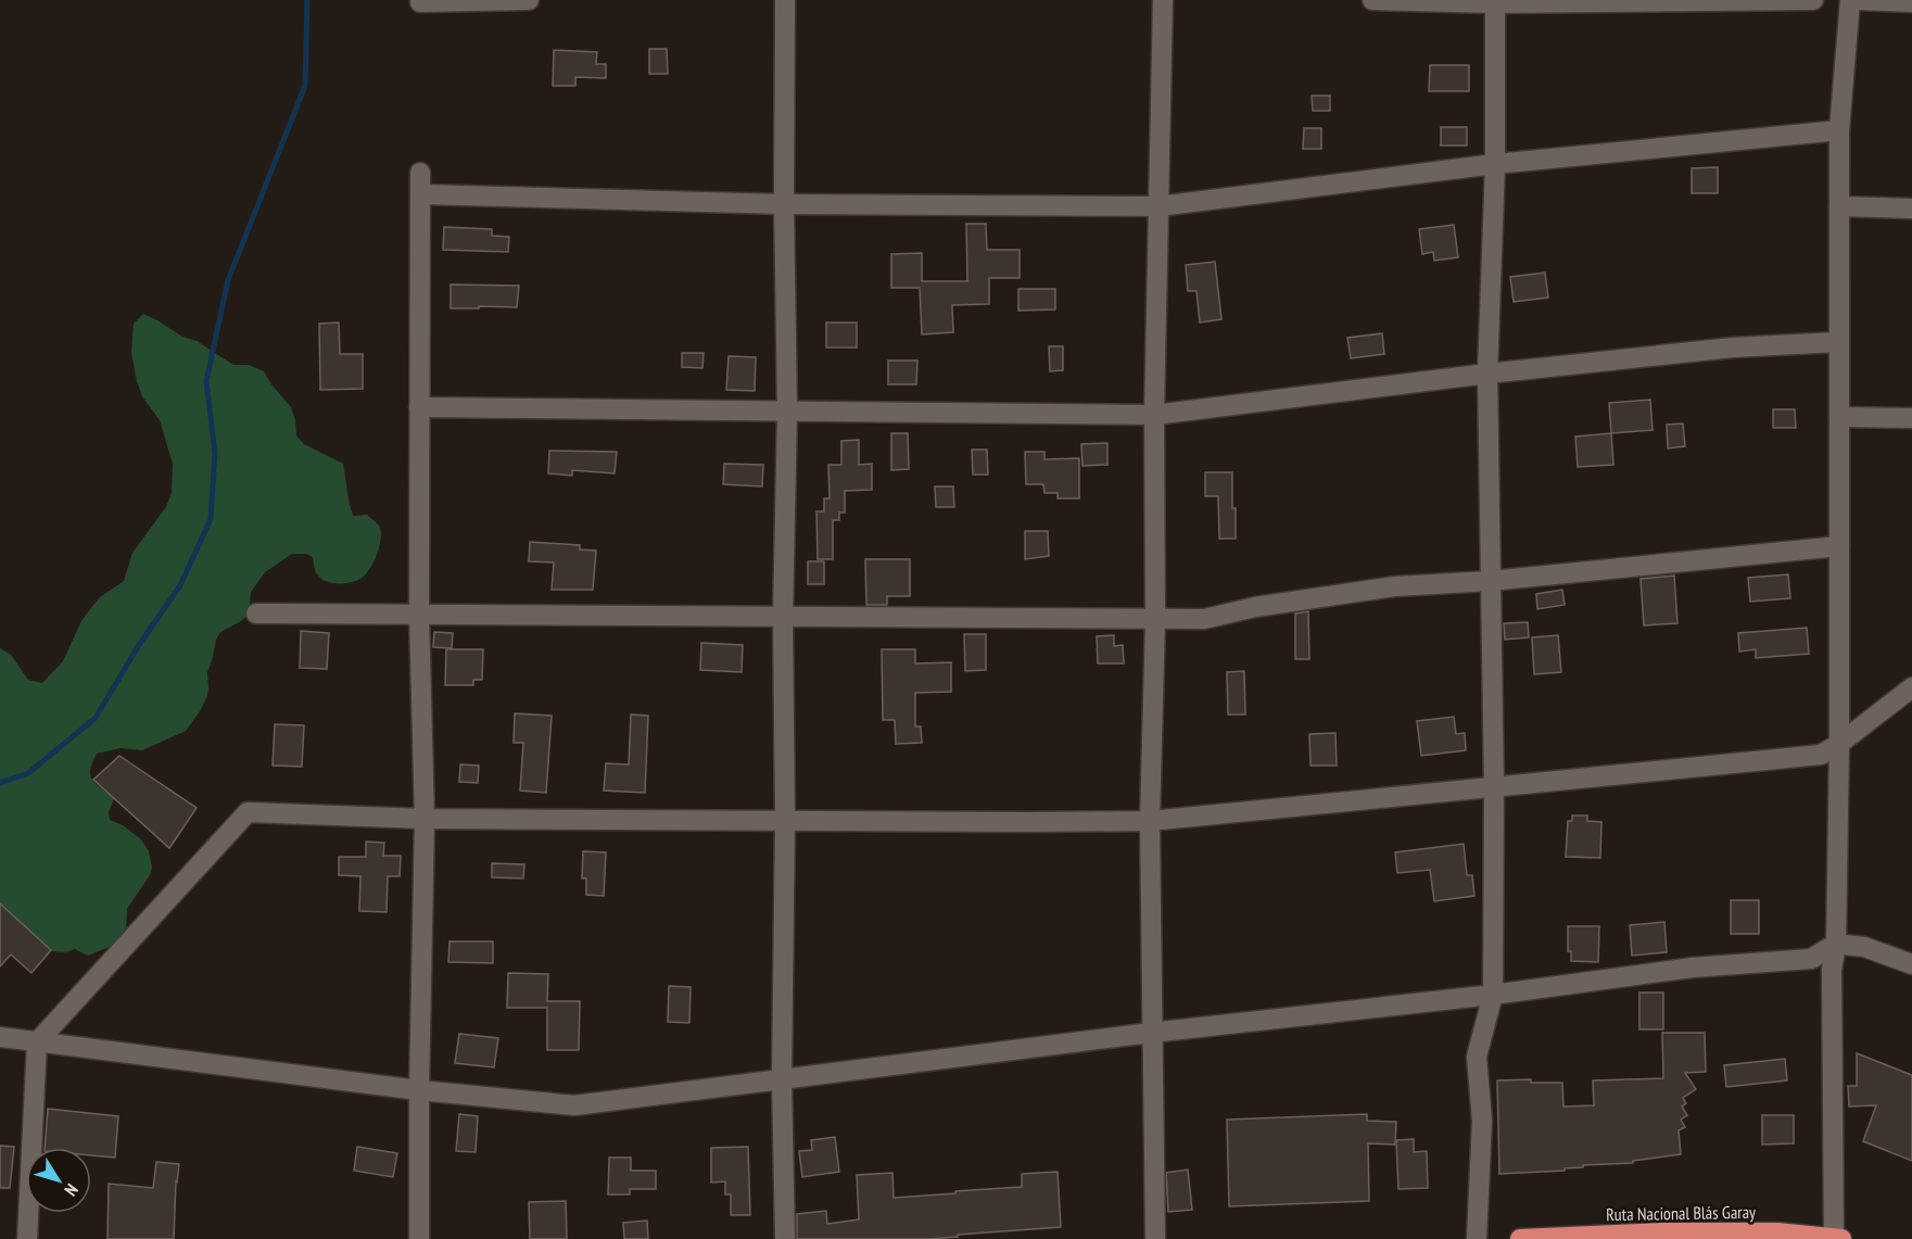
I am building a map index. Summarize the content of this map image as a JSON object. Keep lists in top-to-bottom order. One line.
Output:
{"streets":{"highway":["Ruta Nacional Blás Garay"]},"north":"bottom right"}
